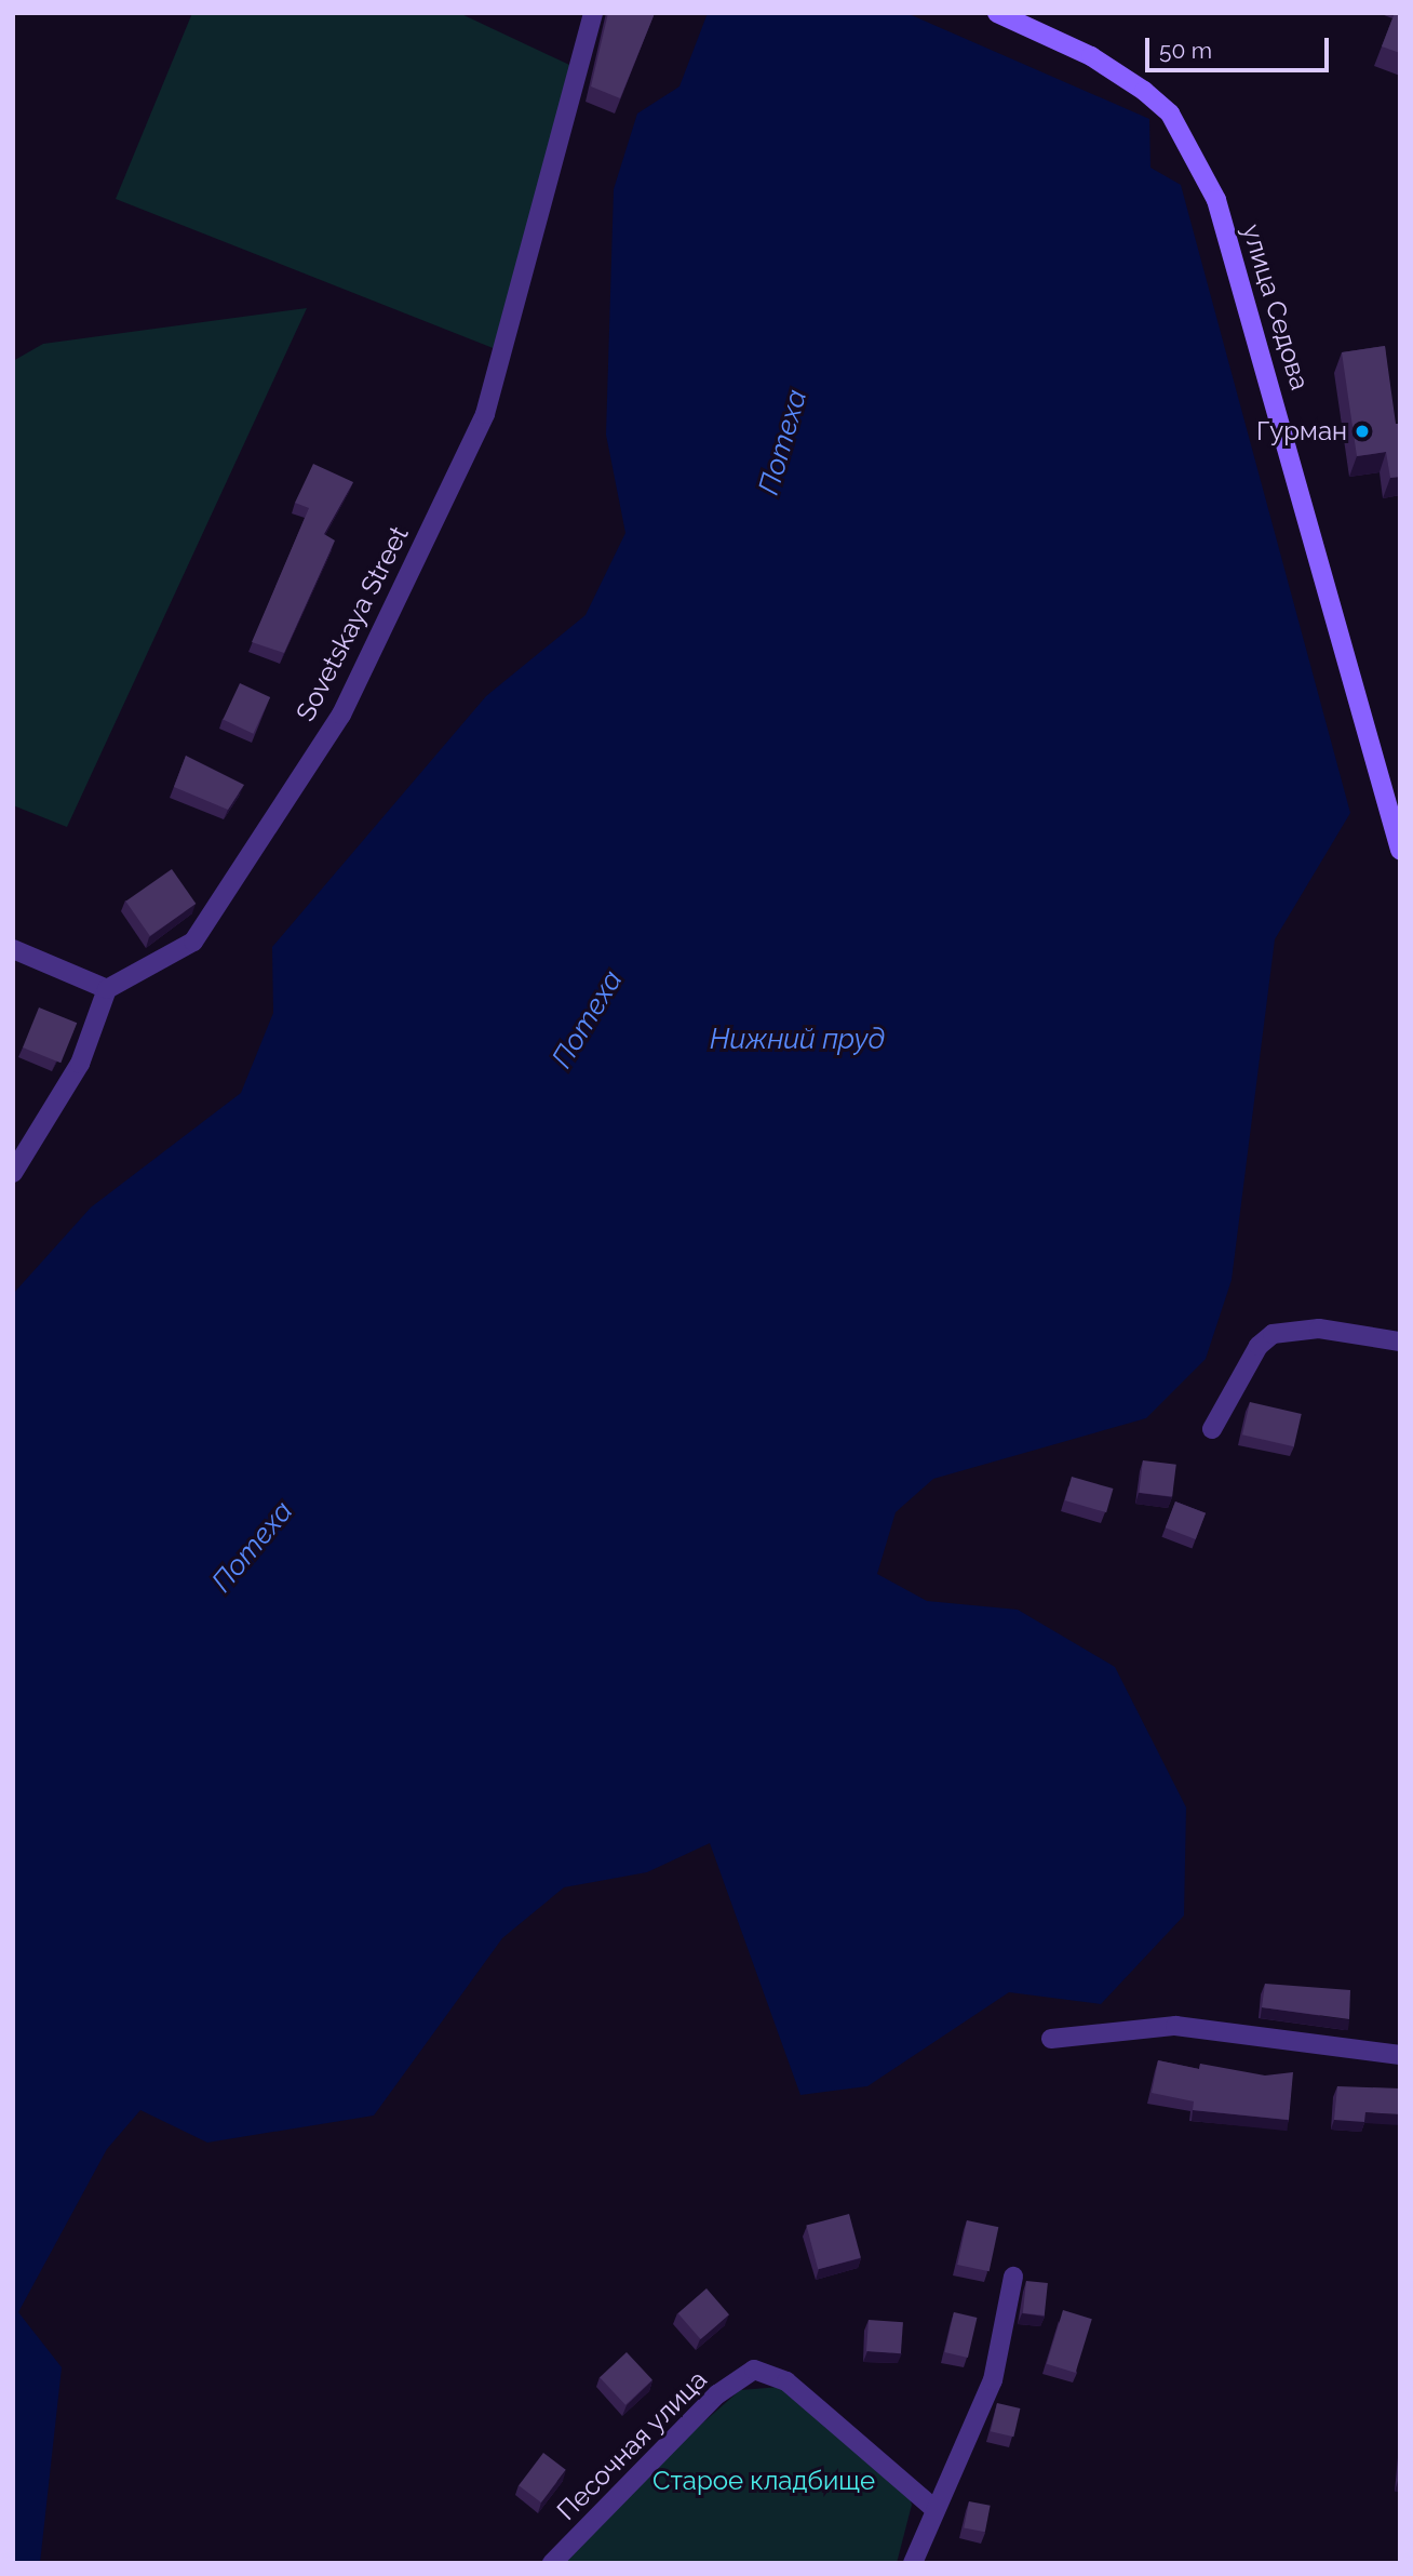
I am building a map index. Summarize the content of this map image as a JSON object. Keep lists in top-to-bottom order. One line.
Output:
{"streets":{"main road":["улица Седова"],"street":["Sovetskaya Street","Песочная улица"]},"water":["Потеха","Нижний пруд"],"parks":["Старое кладбище"],"places":["Гурман"],"scale_bar":"50 m"}
